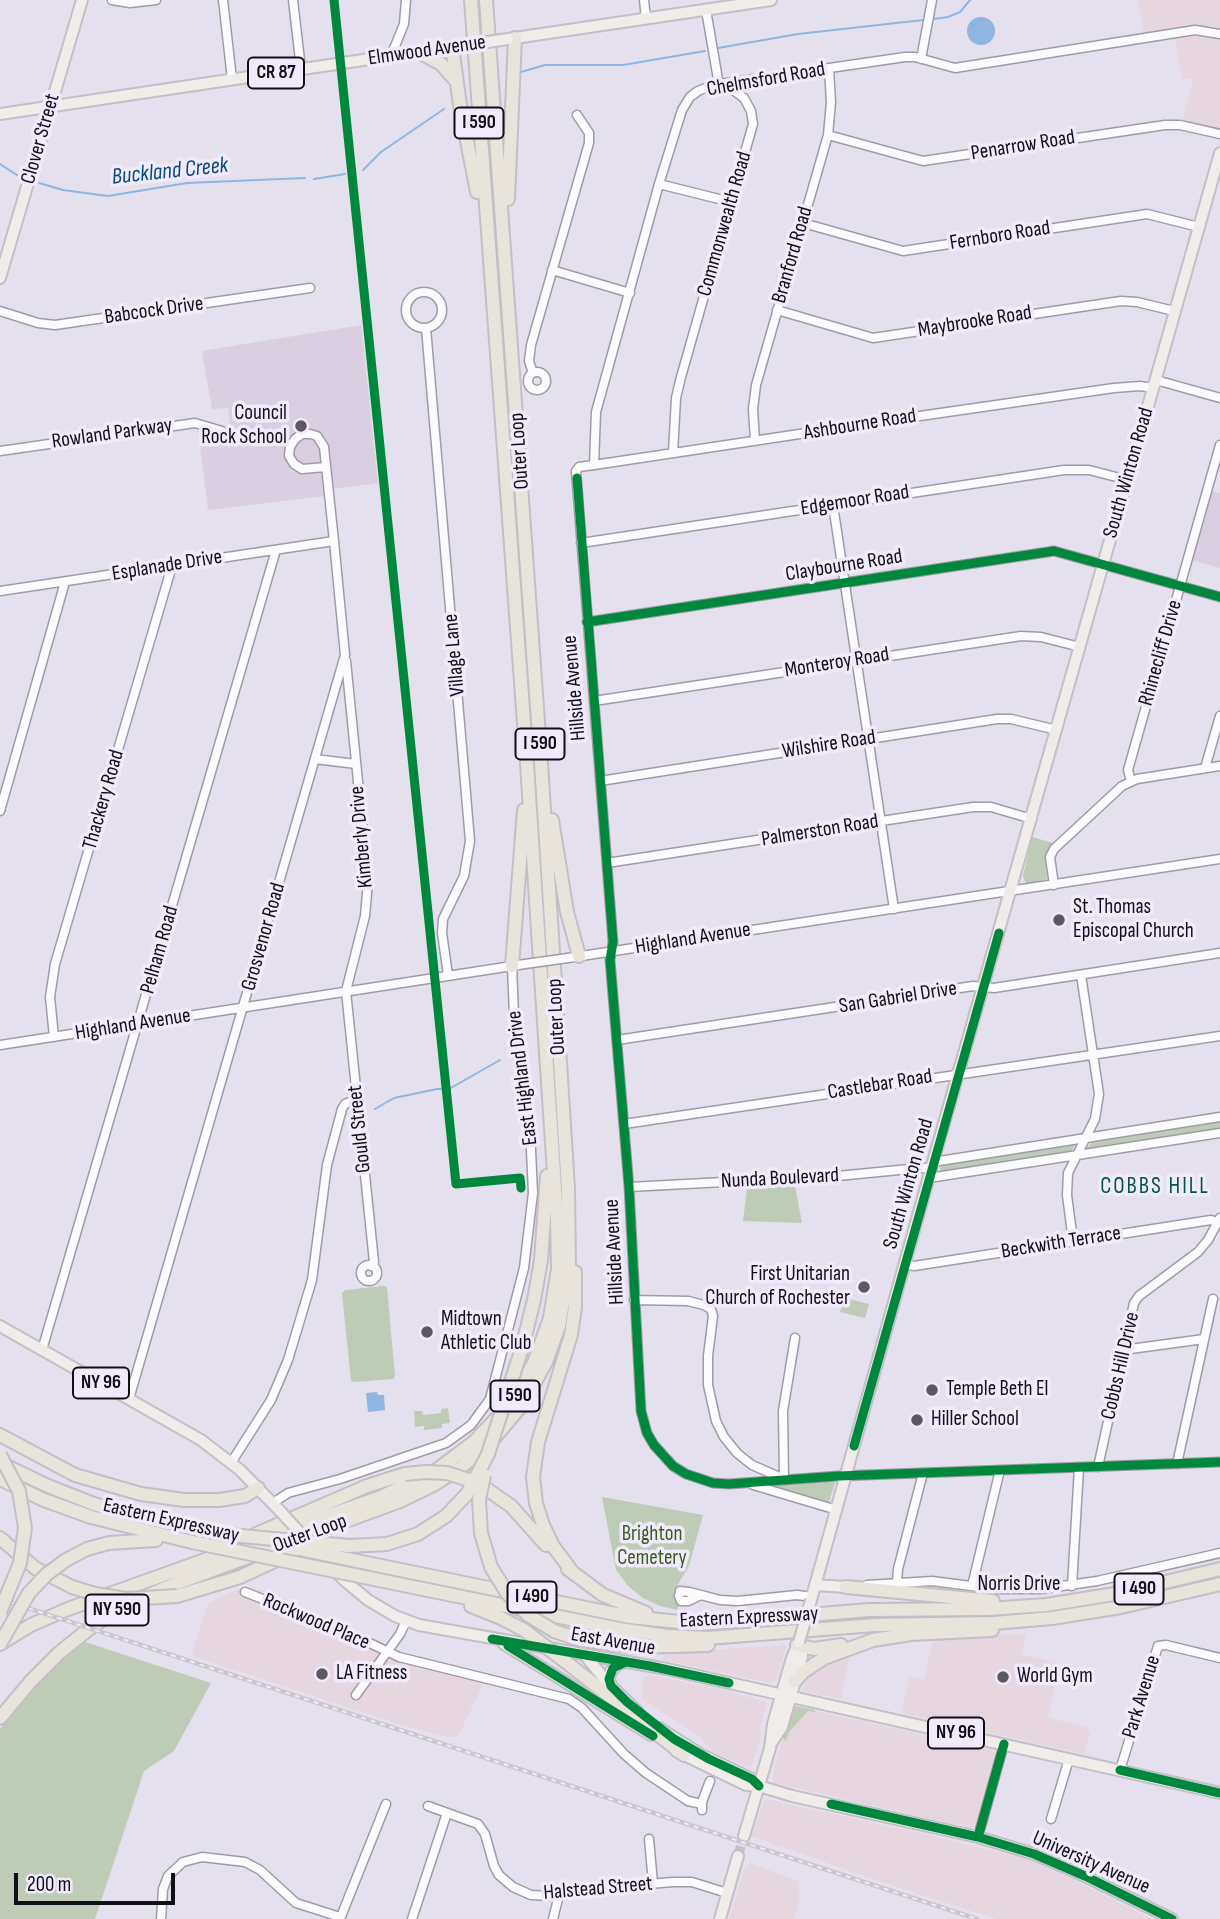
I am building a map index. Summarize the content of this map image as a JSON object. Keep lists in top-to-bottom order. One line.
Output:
{"streets":{"highway":["I 590","Outer Loop","Eastern Expressway","I 490","NY 590"],"main road":["Elmwood Avenue","CR 87","Clover Street","South Winton Road","NY 96","Norris Drive","East Avenue","University Avenue"],"street":["Chelmsford Road","Penarrow Road","Commonwealth Road","Fernboro Road","Branford Road","Babcock Drive","Maybrooke Road","Ashbourne Road","Rowland Parkway","Edgemoor Road","Esplanade Drive","Claybourne Road","Rhinecliff Drive","Village Lane","Monteroy Road","Hillside Avenue","Wilshire Road","Thackery Road","Palmerston Road","Kimberly Drive","Grosvenor Road","Highland Avenue","Pelham Road","San Gabriel Drive","East Highland Drive","Castlebar Road","Gould Street","Nunda Boulevard","Beckwith Terrace","Cobbs Hill Drive","Rockwood Place","Park Avenue","Halstead Street"]},"crossings":[["Elmwood Avenue","Clover Street"],["Chelmsford Road","Commonwealth Road"],["Chelmsford Road","Branford Road"],["Chelmsford Road","Ashbourne Road"],["Penarrow Road","Branford Road"],["Commonwealth Road","Ashbourne Road"],["Fernboro Road","Branford Road"],["Fernboro Road","South Winton Road"],["Branford Road","Maybrooke Road"],["Branford Road","Ashbourne Road"],["Maybrooke Road","South Winton Road"],["Ashbourne Road","South Winton Road"],["Ashbourne Road","Hillside Avenue"],["South Winton Road","Edgemoor Road"],["South Winton Road","Claybourne Road"],["South Winton Road","Monteroy Road"],["South Winton Road","Hillside Avenue"],["South Winton Road","Wilshire Road"],["South Winton Road","Palmerston Road"],["South Winton Road","Highland Avenue"],["South Winton Road","San Gabriel Drive"],["South Winton Road","Castlebar Road"],["South Winton Road","Nunda Boulevard"],["South Winton Road","Beckwith Terrace"],["South Winton Road","Norris Drive"],["South Winton Road","East Avenue"],["South Winton Road","University Avenue"],["Edgemoor Road","Hillside Avenue"],["Esplanade Drive","Thackery Road"],["Esplanade Drive","Grosvenor Road"],["Esplanade Drive","Pelham Road"],["Claybourne Road","Rhinecliff Drive"],["Claybourne Road","Hillside Avenue"],["Village Lane","Highland Avenue"],["Monteroy Road","Hillside Avenue"],["Hillside Avenue","Wilshire Road"],["Hillside Avenue","Palmerston Road"],["Hillside Avenue","Highland Avenue"],["Hillside Avenue","San Gabriel Drive"],["Hillside Avenue","Castlebar Road"],["Hillside Avenue","Nunda Boulevard"],["Hillside Avenue","Cobbs Hill Drive"],["Thackery Road","Highland Avenue"],["Kimberly Drive","Grosvenor Road"],["Kimberly Drive","Highland Avenue"],["Kimberly Drive","Gould Street"],["Grosvenor Road","Highland Avenue"],["Grosvenor Road","East Avenue"],["Highland Avenue","Pelham Road"],["Highland Avenue","East Highland Drive"],["Highland Avenue","Gould Street"],["Pelham Road","East Avenue"],["East Highland Drive","East Avenue"],["Beckwith Terrace","Cobbs Hill Drive"],["East Avenue","Park Avenue"],["East Avenue","University Avenue"]],"districts":["COBBS HILL"],"water":["Buckland Creek"],"parks":["Brighton Cemetery"],"places":["Council Rock School","St. Thomas Episcopal Church","First Unitarian Church of Rochester","Midtown Athletic Club","Temple Beth El","Hiller School","LA Fitness","World Gym"],"scale_bar":"200 m"}
